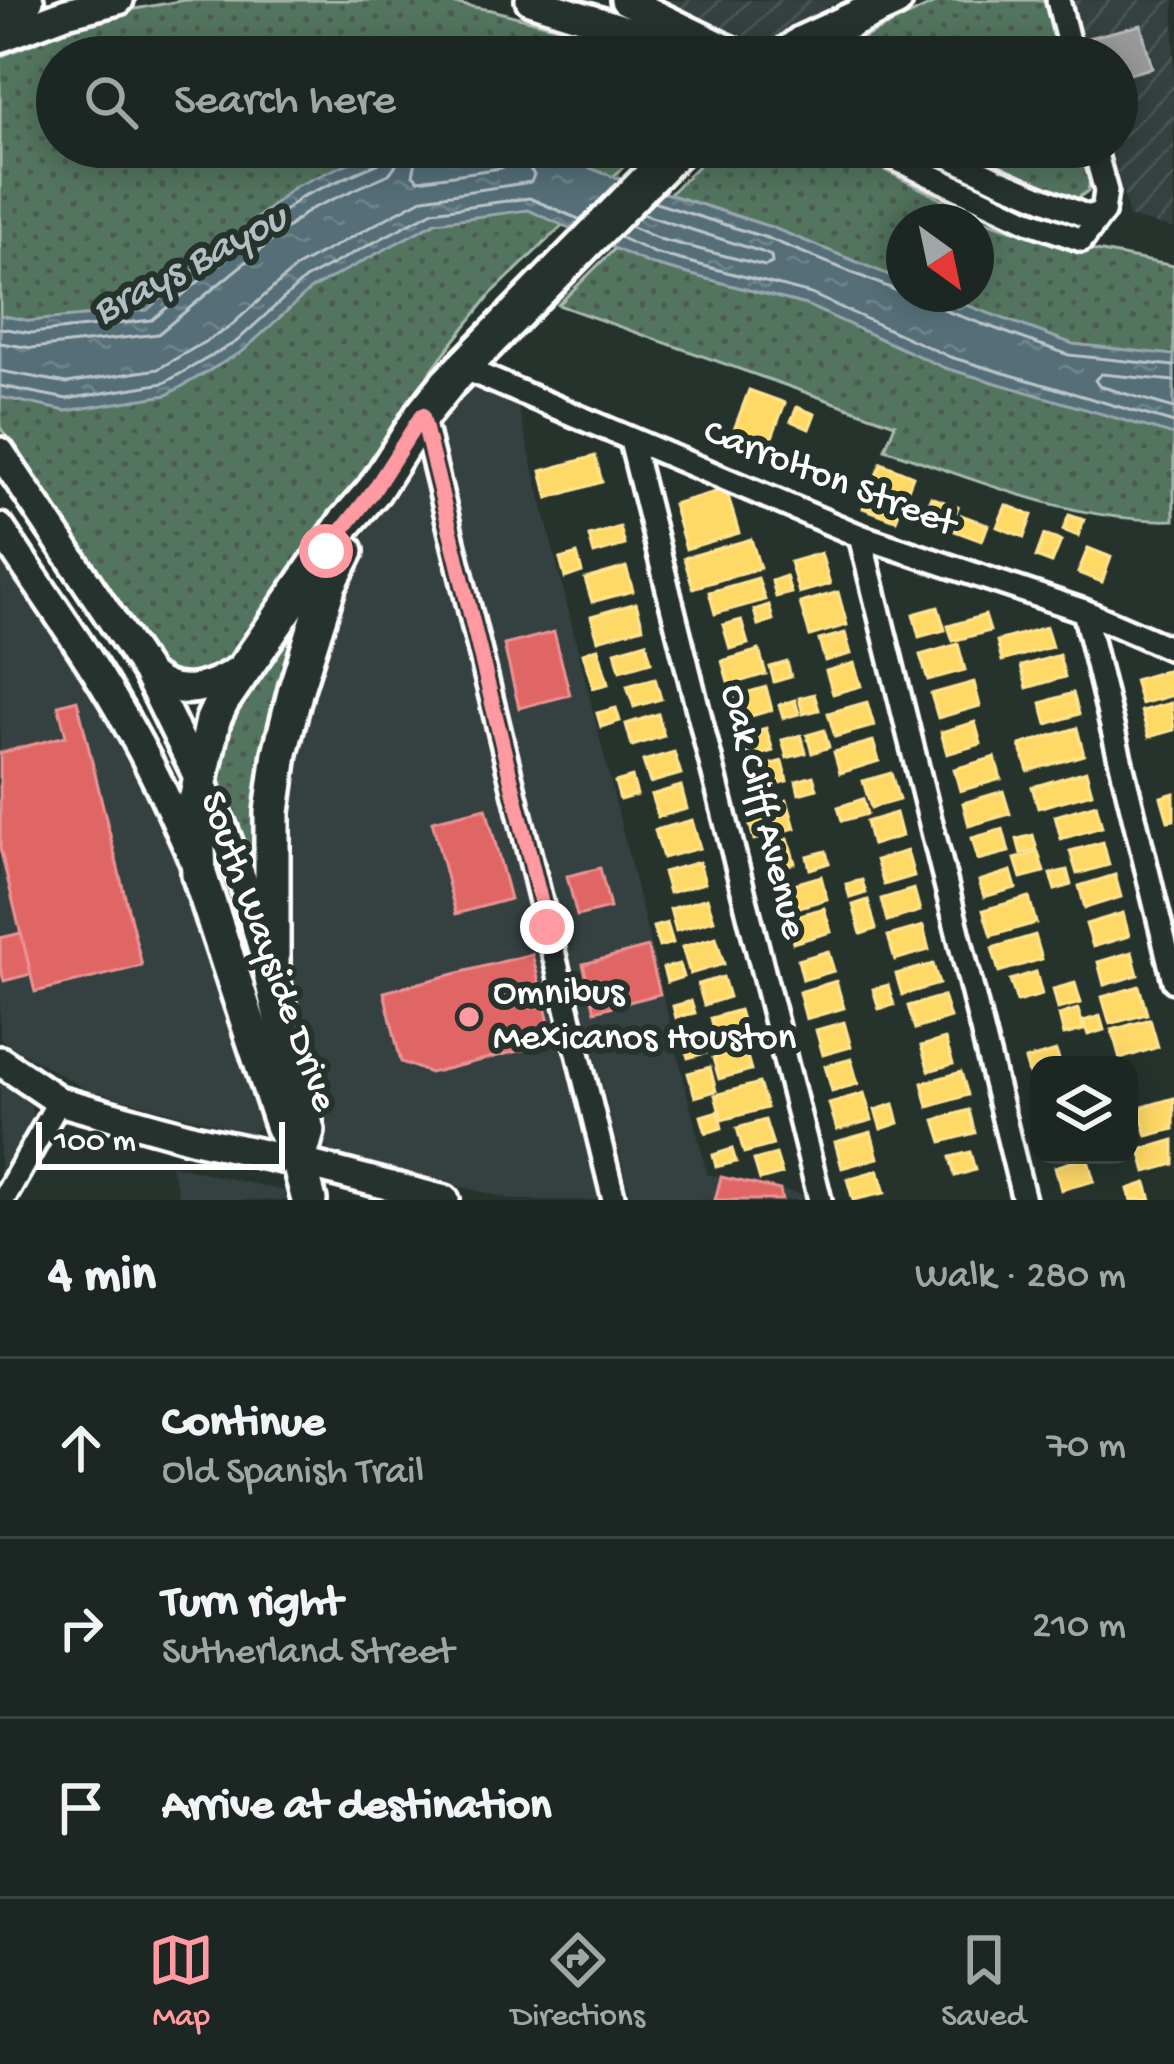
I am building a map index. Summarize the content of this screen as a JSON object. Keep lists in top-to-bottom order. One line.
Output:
{"streets":{"main road":["South Wayside Drive"],"street":["Carrolton Street","Oak Cliff Avenue"]},"crossings":[["Carrolton Street","Oak Cliff Avenue"]],"water":["Brays Bayou"],"places":["Omnibus Mexicanos Houston"],"scale_bar":"100 m","north":"bottom right","page":{"search":"Search here","scale":"100 m","heading":["4 min","Walk · 280 m"],"list":[["Continue","Old Spanish Trail","70 m"],["Turn right","Sutherland Street","210 m"],"Arrive at destination"],"nav":["Map","Directions","Saved"]}}
